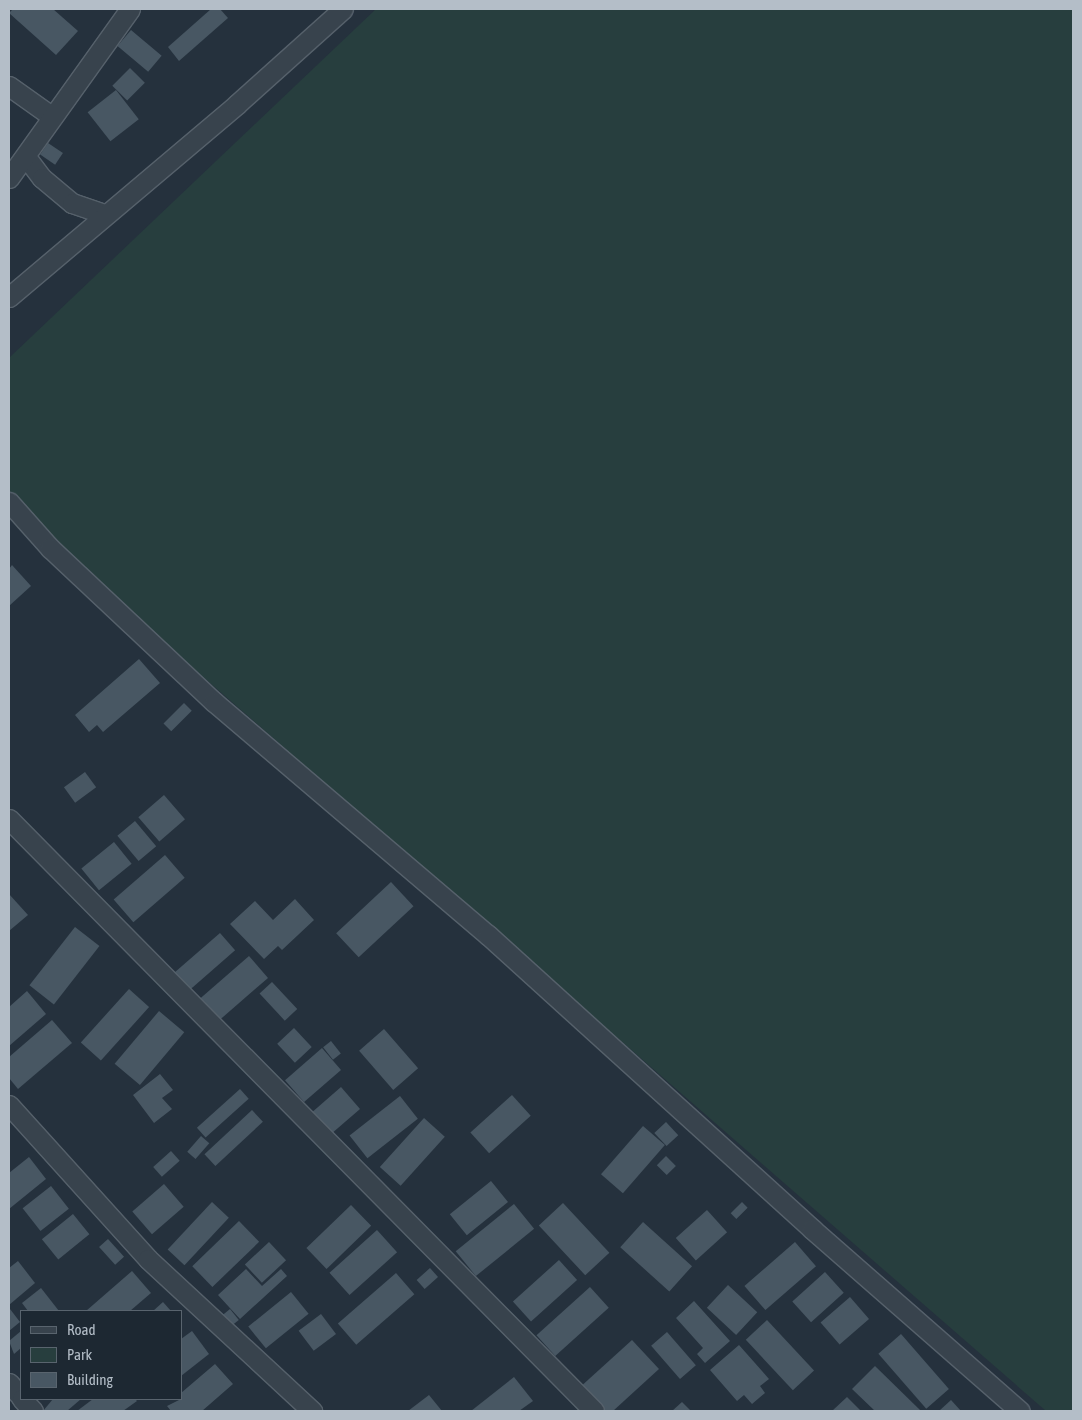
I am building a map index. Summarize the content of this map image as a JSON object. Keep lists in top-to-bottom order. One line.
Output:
{"legend":["Road","Park","Building"]}
